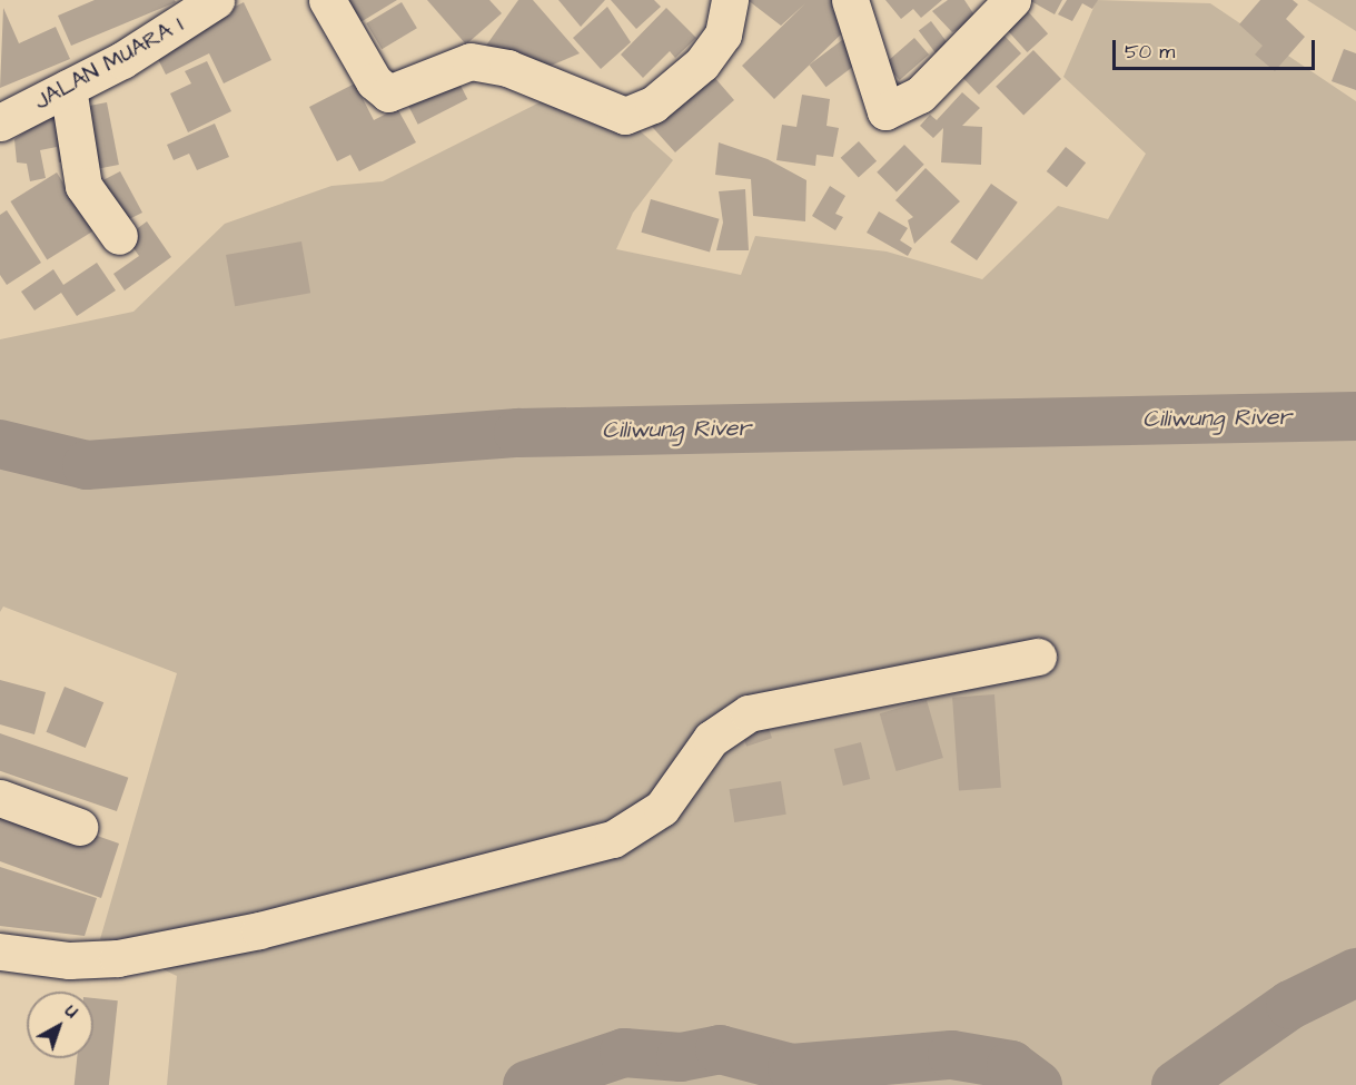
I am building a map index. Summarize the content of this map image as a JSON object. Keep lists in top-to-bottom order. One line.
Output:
{"streets":{"street":["JALAN MUARA I"]},"water":["Ciliwung River"],"scale_bar":"50 m","north":"top right"}
